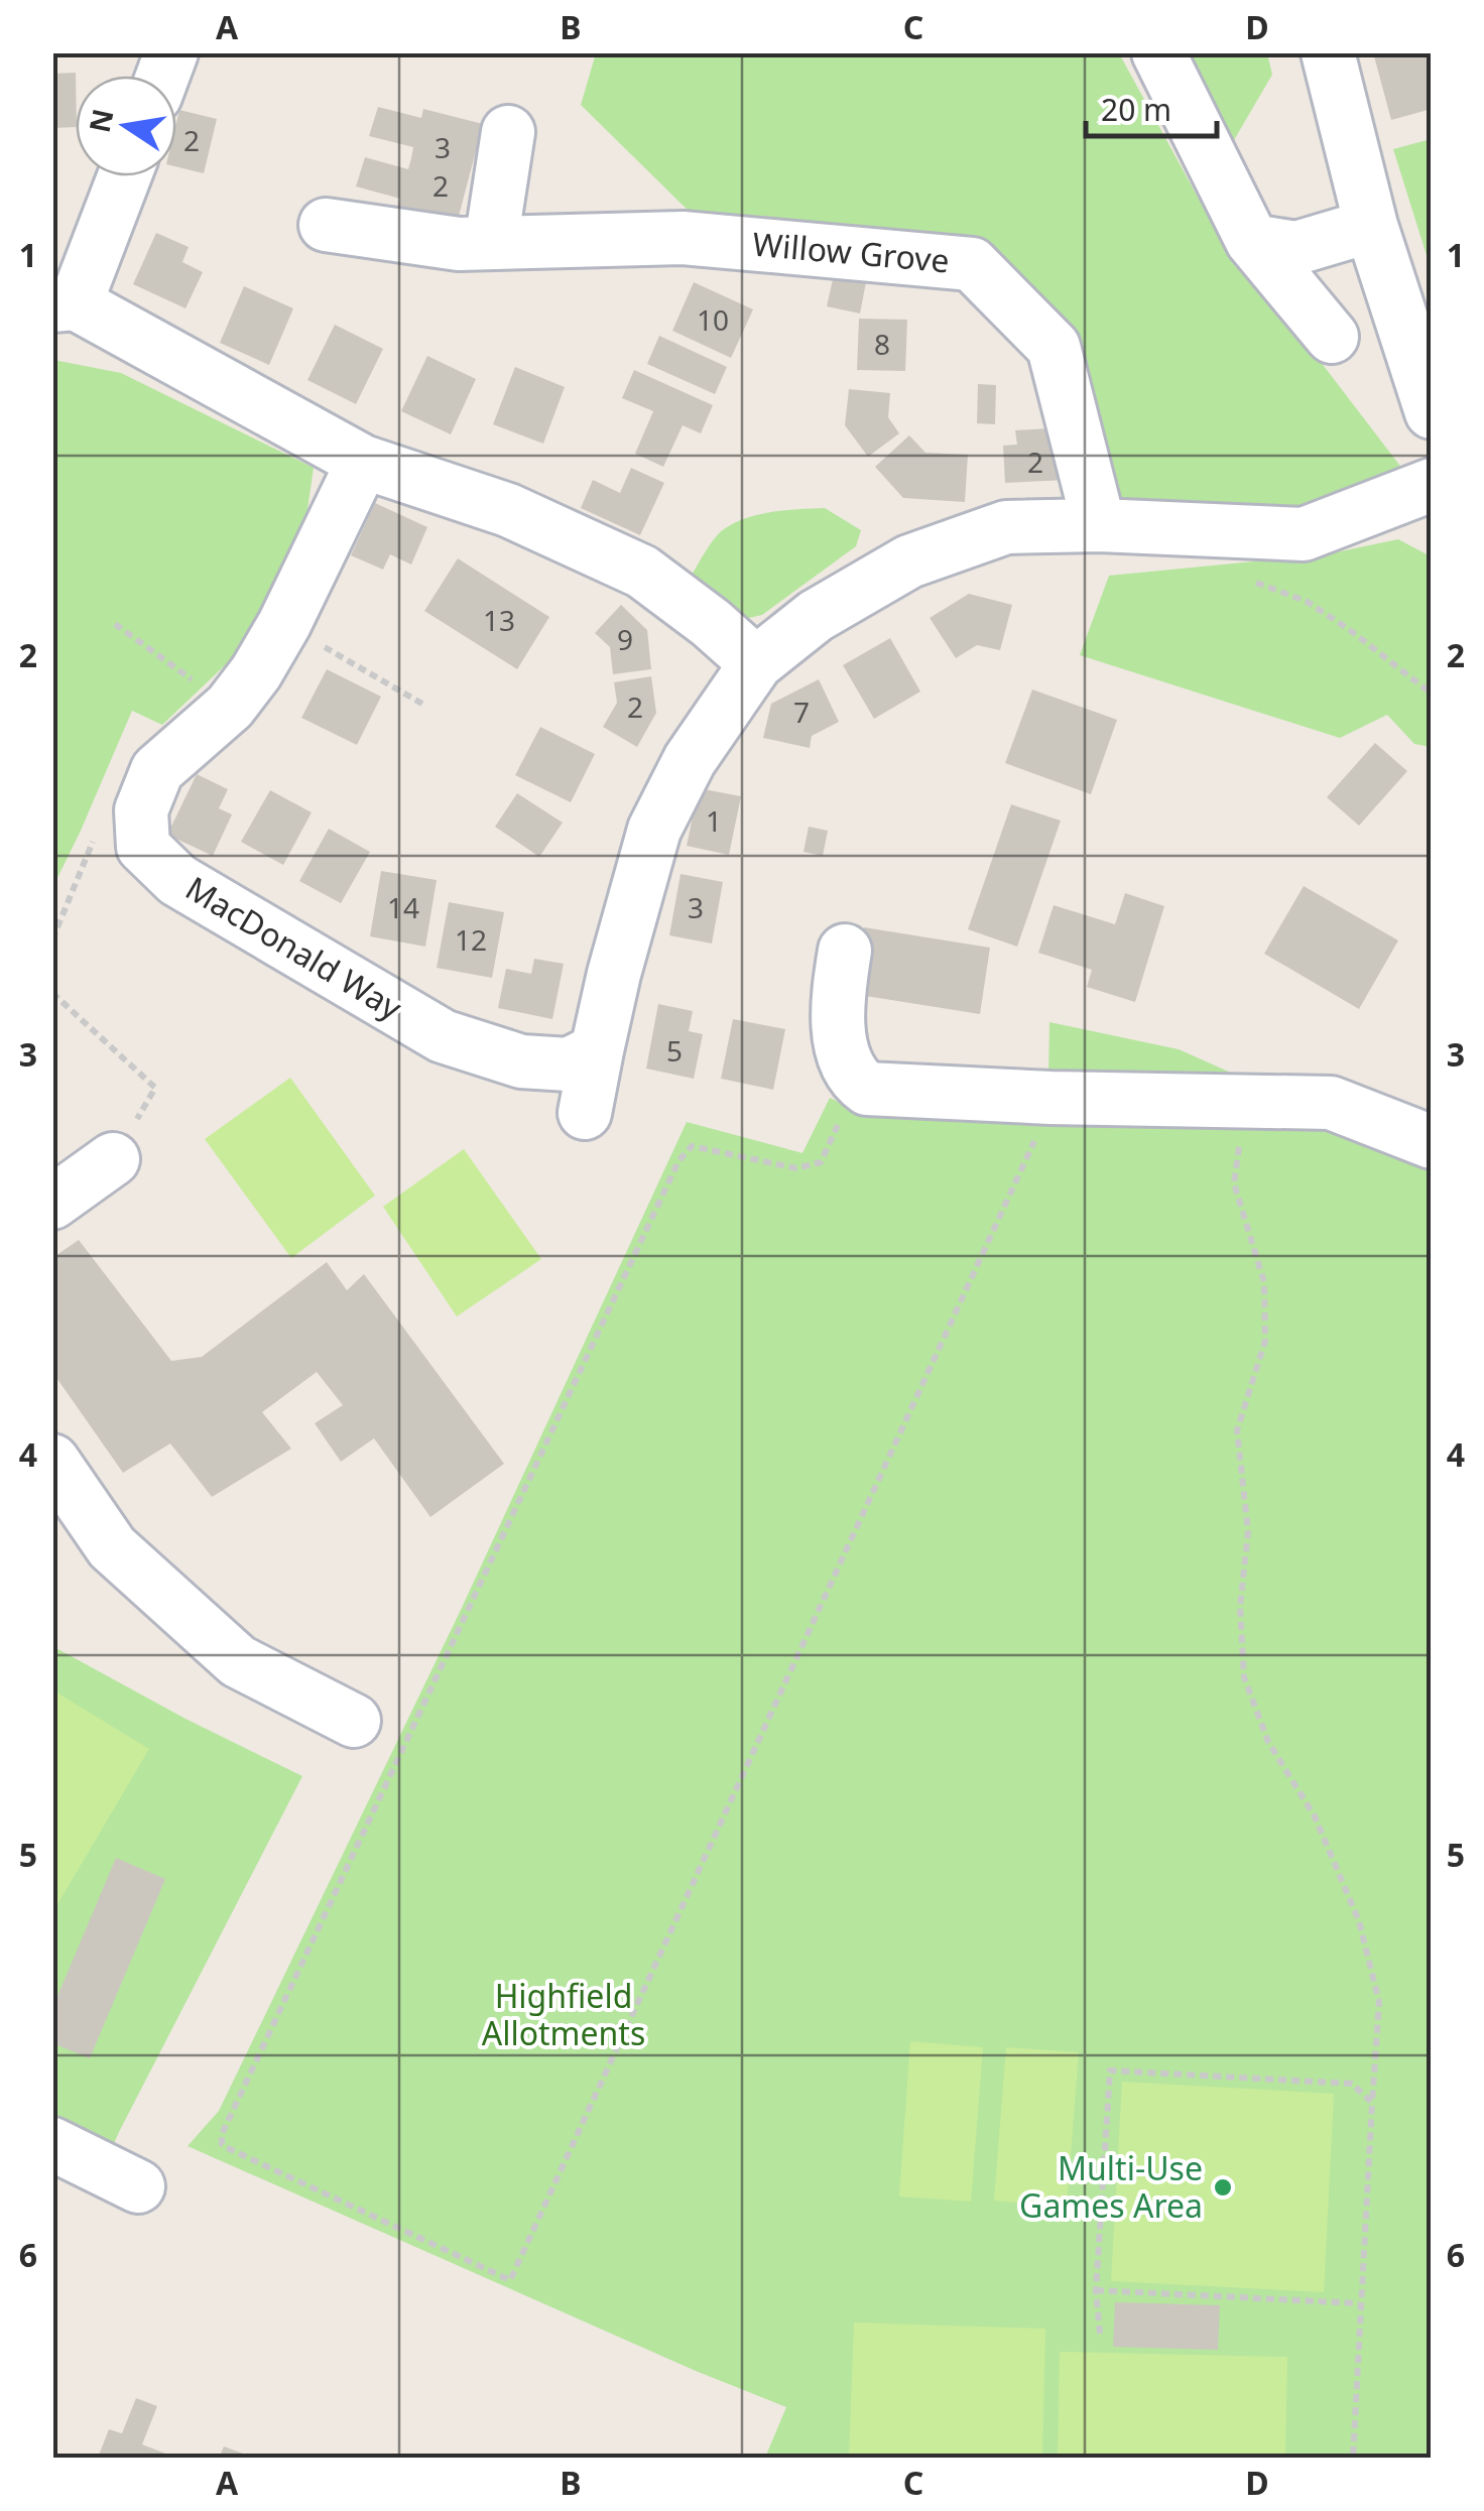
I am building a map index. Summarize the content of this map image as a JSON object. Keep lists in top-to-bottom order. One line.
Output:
{"streets":{"street":["Willow Grove","MacDonald Way"]},"parks":["Highfield Allotments"],"places":["Multi-Use Games Area"],"house_numbers":["2","3","2","10","8","2","13","9","2","7","1","14","3","12","5"],"scale_bar":"20 m","north":"left","grid":{"columns":["A","B","C","D"],"rows":["1","2","3","4","5","6"]}}
